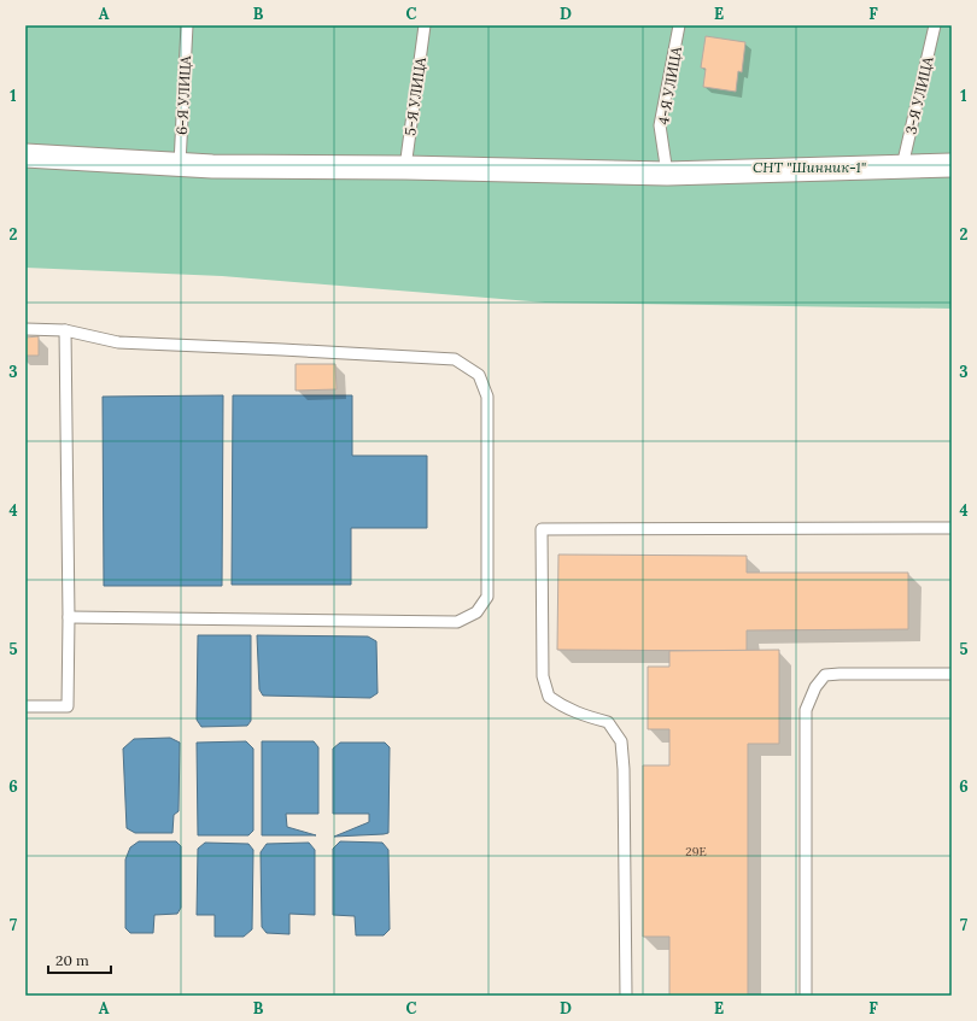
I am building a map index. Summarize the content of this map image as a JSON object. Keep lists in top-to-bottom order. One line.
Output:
{"streets":{"lane":["4-Я УЛИЦА","6-Я УЛИЦА","3-Я УЛИЦА","5-Я УЛИЦА"]},"parks":["СНТ \"Шинник-1\""],"house_numbers":["29Е"],"scale_bar":"20 m","grid":{"columns":["A","B","C","D","E","F"],"rows":["1","2","3","4","5","6","7"]}}
